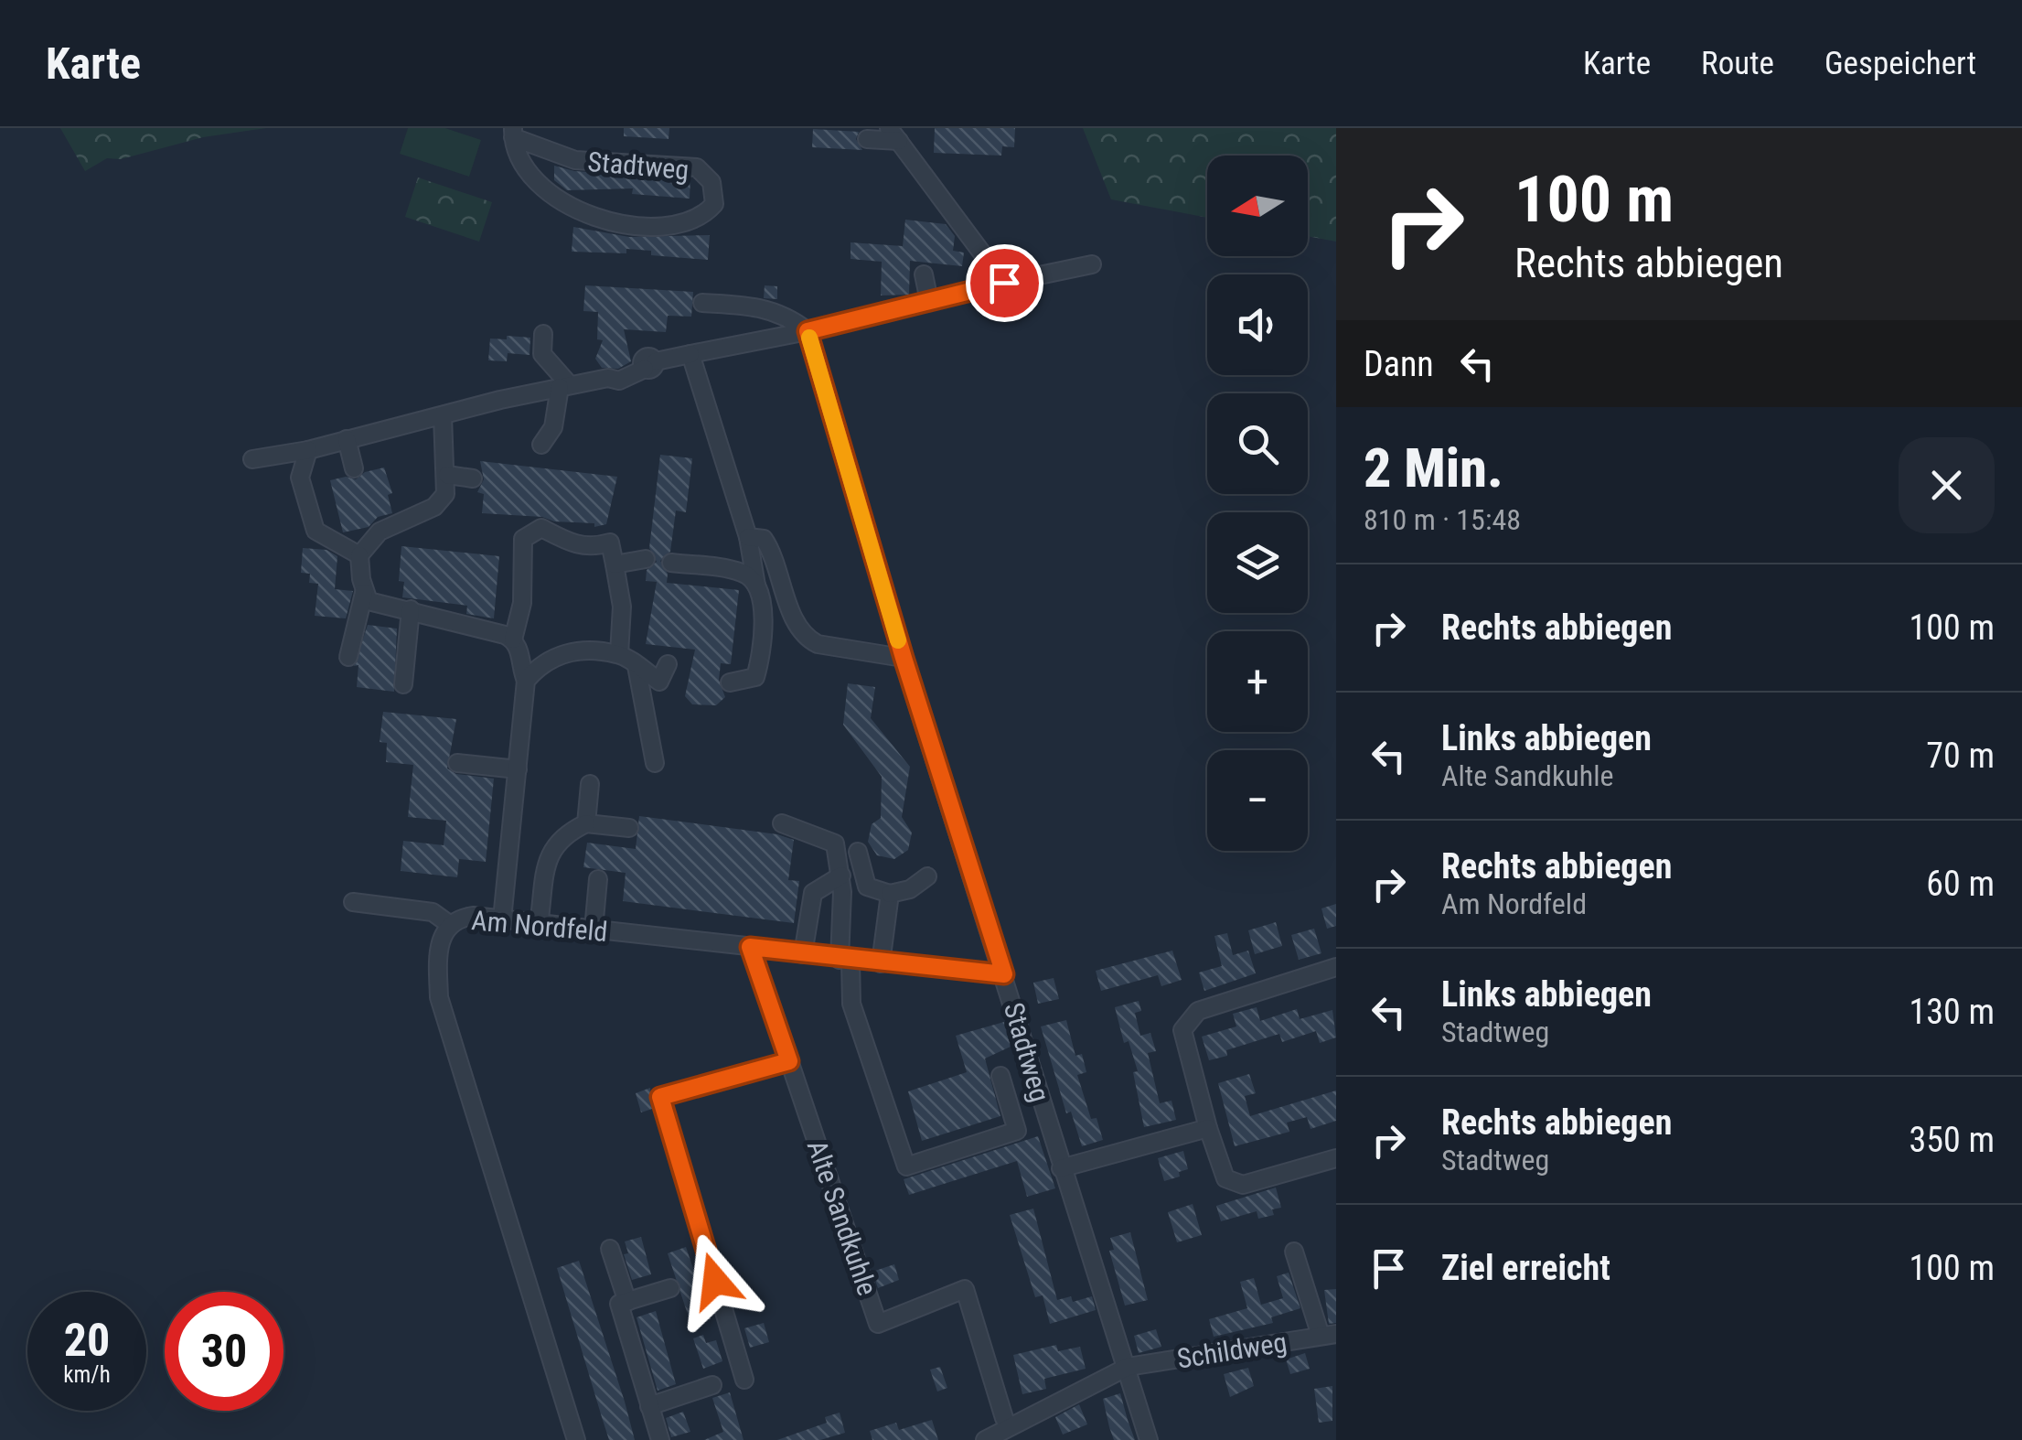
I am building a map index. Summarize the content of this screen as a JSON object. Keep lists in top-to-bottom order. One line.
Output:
{"streets":{"street":["Stadtweg","Am Nordfeld","Alte Sandkuhle","Schildweg"]},"crossings":[["Stadtweg","Am Nordfeld"],["Stadtweg","Schildweg"],["Am Nordfeld","Alte Sandkuhle"]],"north":"left","page":{"header":"Karte","nav":["Karte","Route","Gespeichert"],"turn":["100 m","Rechts abbiegen"],"map_buttons":["+","−"],"then":"Dann","heading":["2 Min.","810 m · 15:48"],"list":[{"name":"Rechts abbiegen","value":"100 m"},{"name":"Links abbiegen","note":"Alte Sandkuhle","value":"70 m"},{"name":"Rechts abbiegen","note":"Am Nordfeld","value":"60 m"},{"name":"Links abbiegen","note":"Stadtweg","value":"130 m"},{"name":"Rechts abbiegen","note":"Stadtweg","value":"350 m"},{"name":"Ziel erreicht","value":"100 m"}],"speed":"20 km/h","limit":"30"}}
